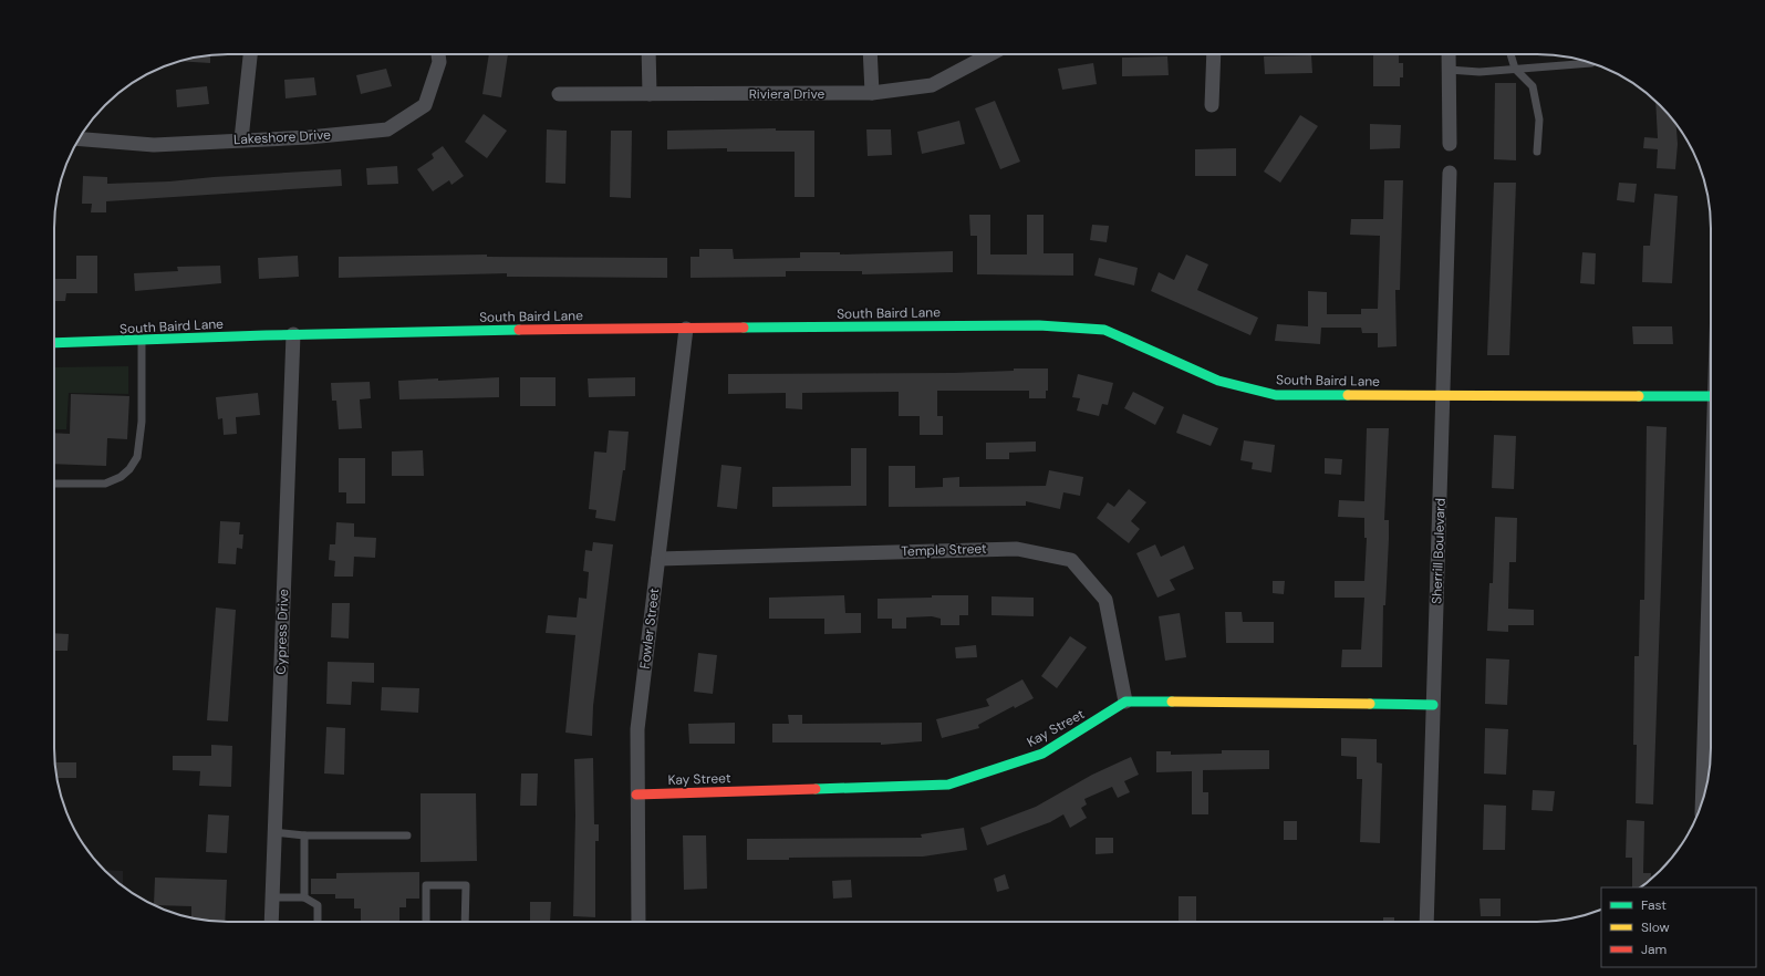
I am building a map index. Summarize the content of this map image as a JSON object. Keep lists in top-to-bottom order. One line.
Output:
{"streets":{"street":["Riviera Drive","Lakeshore Drive","South Baird Lane","Temple Street","Sherrill Boulevard","Fowler Street","Cypress Drive","Kay Street"]},"crossings":[["South Baird Lane","Sherrill Boulevard"],["South Baird Lane","Fowler Street"],["South Baird Lane","Cypress Drive"],["Temple Street","Fowler Street"],["Temple Street","Kay Street"],["Fowler Street","Kay Street"]],"legend":["Fast","Slow","Jam"]}
